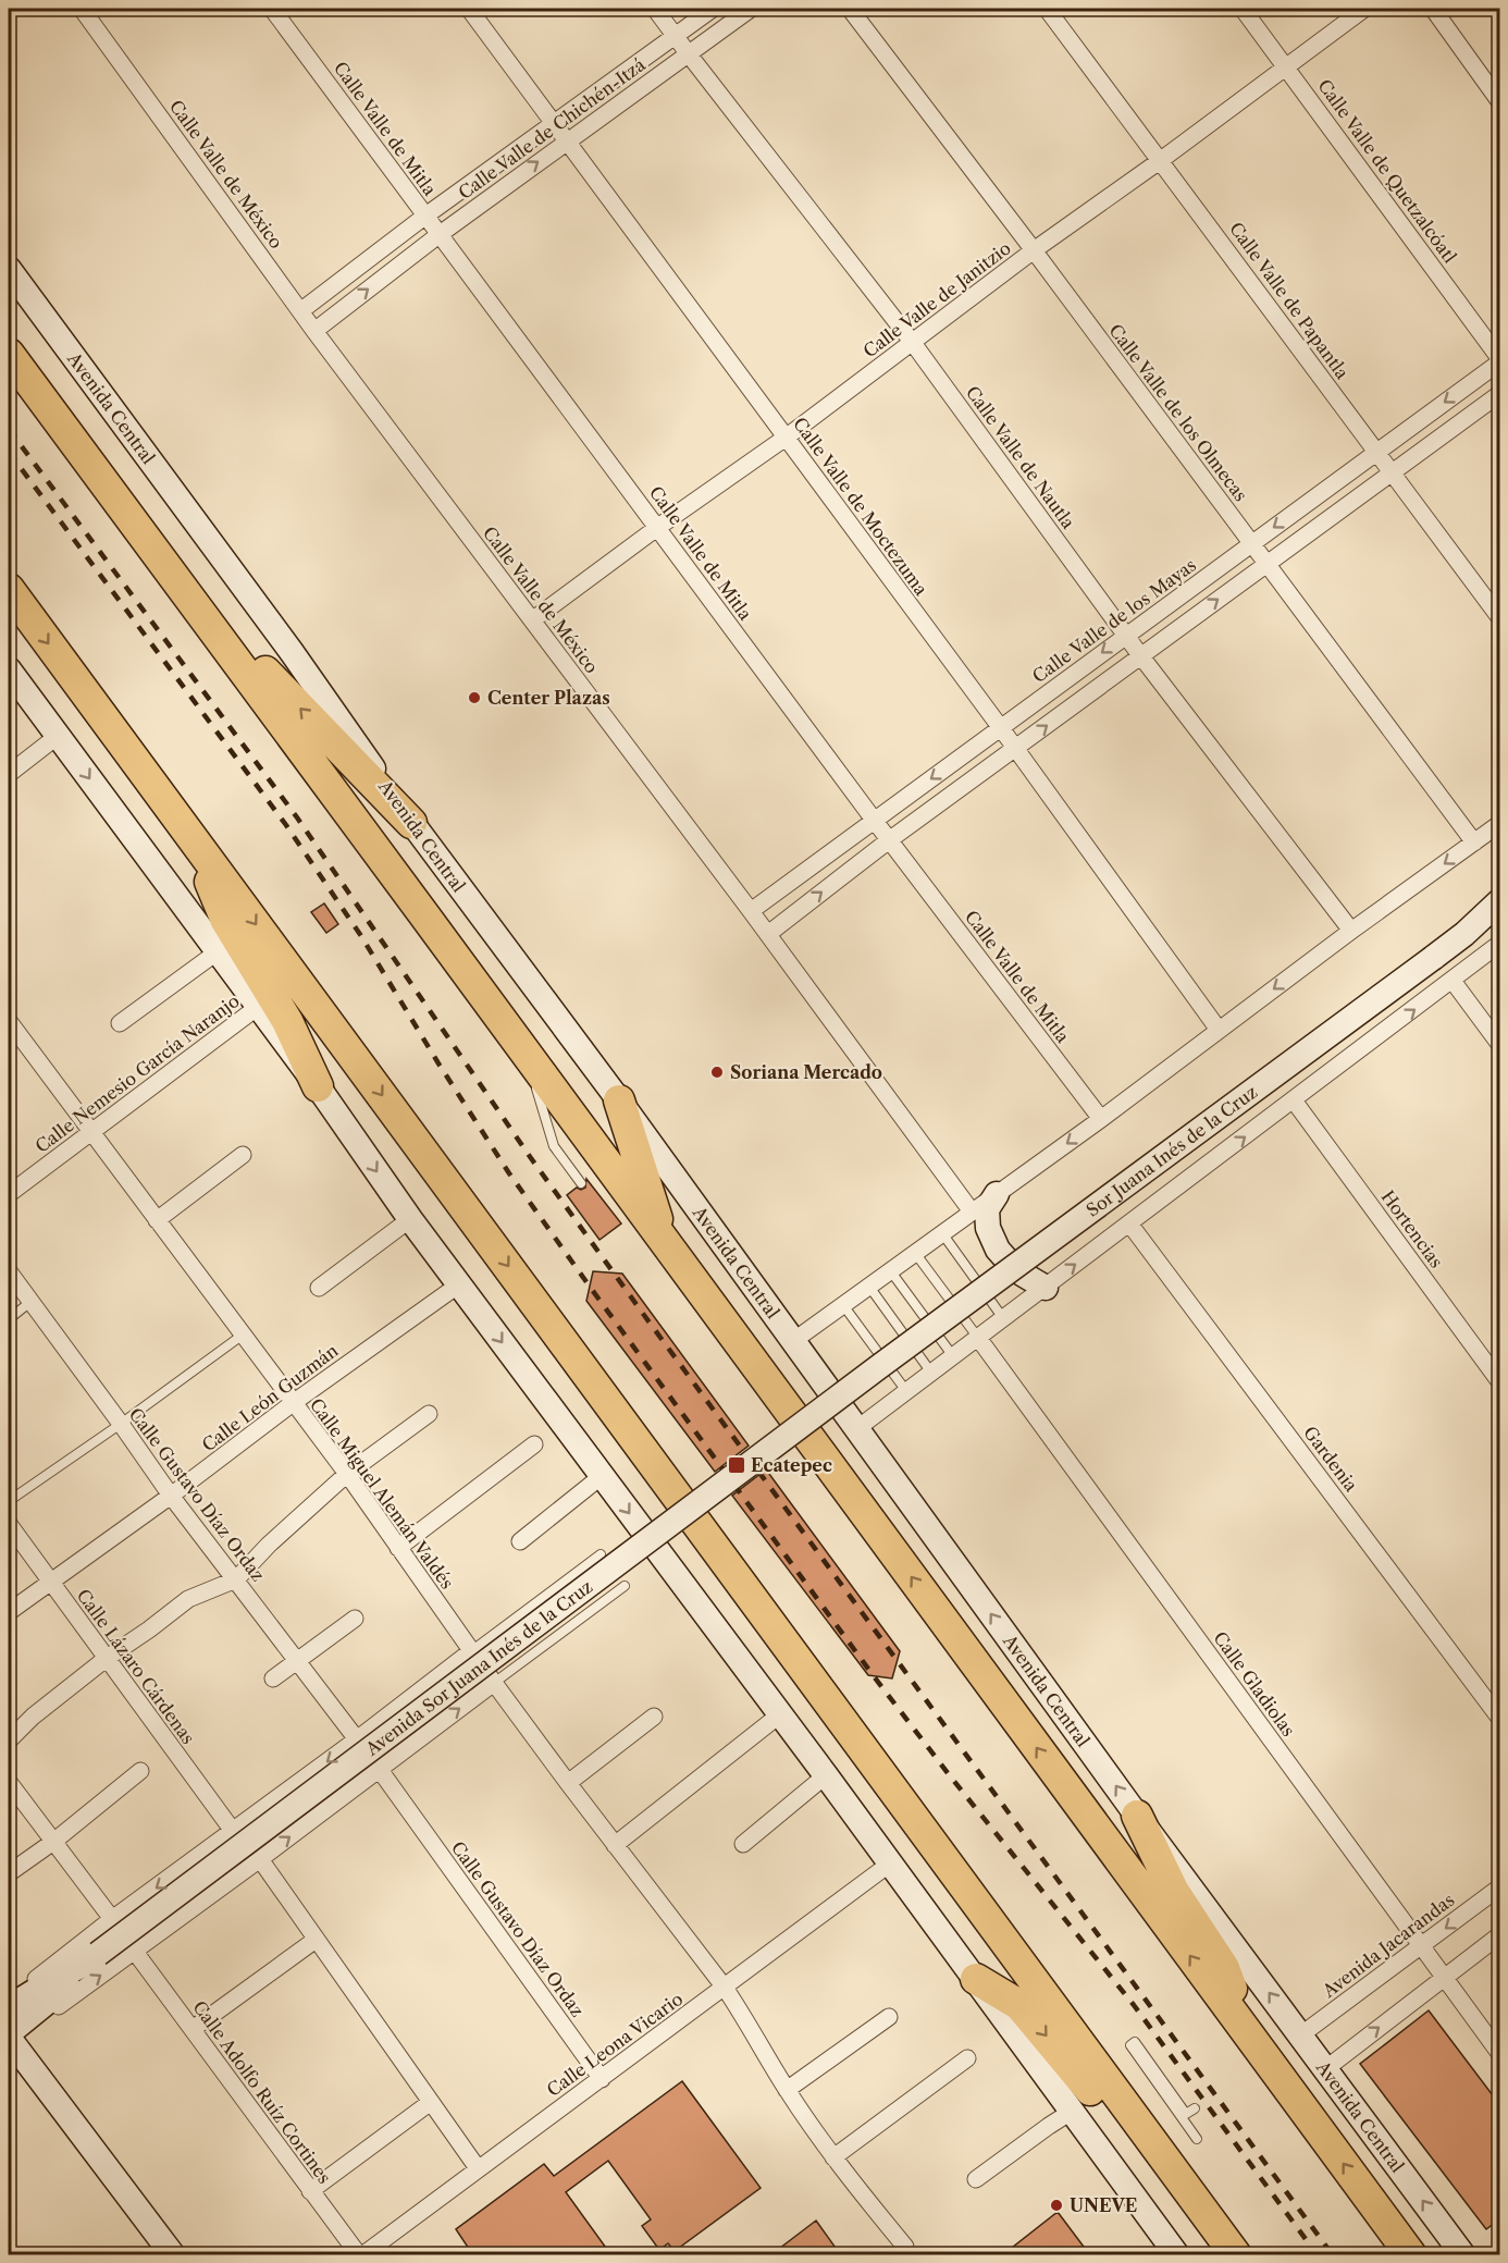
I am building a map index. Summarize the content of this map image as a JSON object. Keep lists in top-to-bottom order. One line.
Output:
{"streets":{"main road":["Avenida Central","Sor Juana Inés de la Cruz","Avenida Sor Juana Inés de la Cruz"],"street":["Calle Valle de Mitla","Calle Valle de Chichén-Itzá","Calle Valle de Quetzalcóatl","Calle Valle de México","Calle Valle de Janitzio","Calle Valle de Papantla","Calle Valle de los Olmecas","Calle Valle de Nautla","Calle Valle de Moctezuma","Calle Valle de los Mayas","Calle Nemesio García Naranjo","Hortencias","Calle León Guzmán","Gardenia","Calle Miguel Alemán Valdés","Calle Gustavo Díaz Ordaz","Calle Lázaro Cárdenas","Calle Gladiolas","Avenida Jacarandas","Calle Leona Vicario","Calle Adolfo Ruíz Cortines"]},"crossings":[["Calle Valle de Mitla","Calle Valle de Chichén-Itzá"],["Calle Valle de Mitla","Calle Valle de Janitzio"],["Calle Valle de Mitla","Calle Valle de los Mayas"],["Calle Valle de Chichén-Itzá","Calle Valle de México"],["Calle Valle de Chichén-Itzá","Calle Valle de Nautla"],["Calle Valle de Chichén-Itzá","Calle Valle de Moctezuma"],["Calle Valle de Quetzalcóatl","Calle Valle de Janitzio"],["Calle Valle de Quetzalcóatl","Calle Valle de los Mayas"],["Calle Valle de México","Calle Valle de Janitzio"],["Calle Valle de México","Calle Valle de los Mayas"],["Calle Valle de Janitzio","Calle Valle de Papantla"],["Calle Valle de Janitzio","Calle Valle de los Olmecas"],["Calle Valle de Janitzio","Calle Valle de Nautla"],["Calle Valle de Janitzio","Calle Valle de Moctezuma"],["Calle Valle de Papantla","Calle Valle de los Mayas"],["Avenida Central","Avenida Jacarandas"],["Calle Valle de los Olmecas","Calle Valle de los Mayas"],["Calle Valle de Nautla","Calle Valle de los Mayas"],["Calle Valle de Moctezuma","Calle Valle de los Mayas"],["Calle Nemesio García Naranjo","Calle Miguel Alemán Valdés"],["Sor Juana Inés de la Cruz","Avenida Sor Juana Inés de la Cruz"],["Calle León Guzmán","Calle Miguel Alemán Valdés"],["Calle León Guzmán","Calle Gustavo Díaz Ordaz"],["Calle León Guzmán","Calle Lázaro Cárdenas"],["Calle Miguel Alemán Valdés","Avenida Sor Juana Inés de la Cruz"],["Calle Miguel Alemán Valdés","Calle Leona Vicario"],["Calle Gustavo Díaz Ordaz","Avenida Sor Juana Inés de la Cruz"],["Calle Gustavo Díaz Ordaz","Calle Leona Vicario"],["Calle Lázaro Cárdenas","Avenida Sor Juana Inés de la Cruz"],["Avenida Sor Juana Inés de la Cruz","Calle Adolfo Ruíz Cortines"],["Calle Gladiolas","Avenida Jacarandas"],["Calle Leona Vicario","Calle Adolfo Ruíz Cortines"]],"one_way":["Avenida Central"],"places":{"other":["Center Plazas","Soriana Mercado","UNEVE"],"transit":["Ecatepec"]}}
